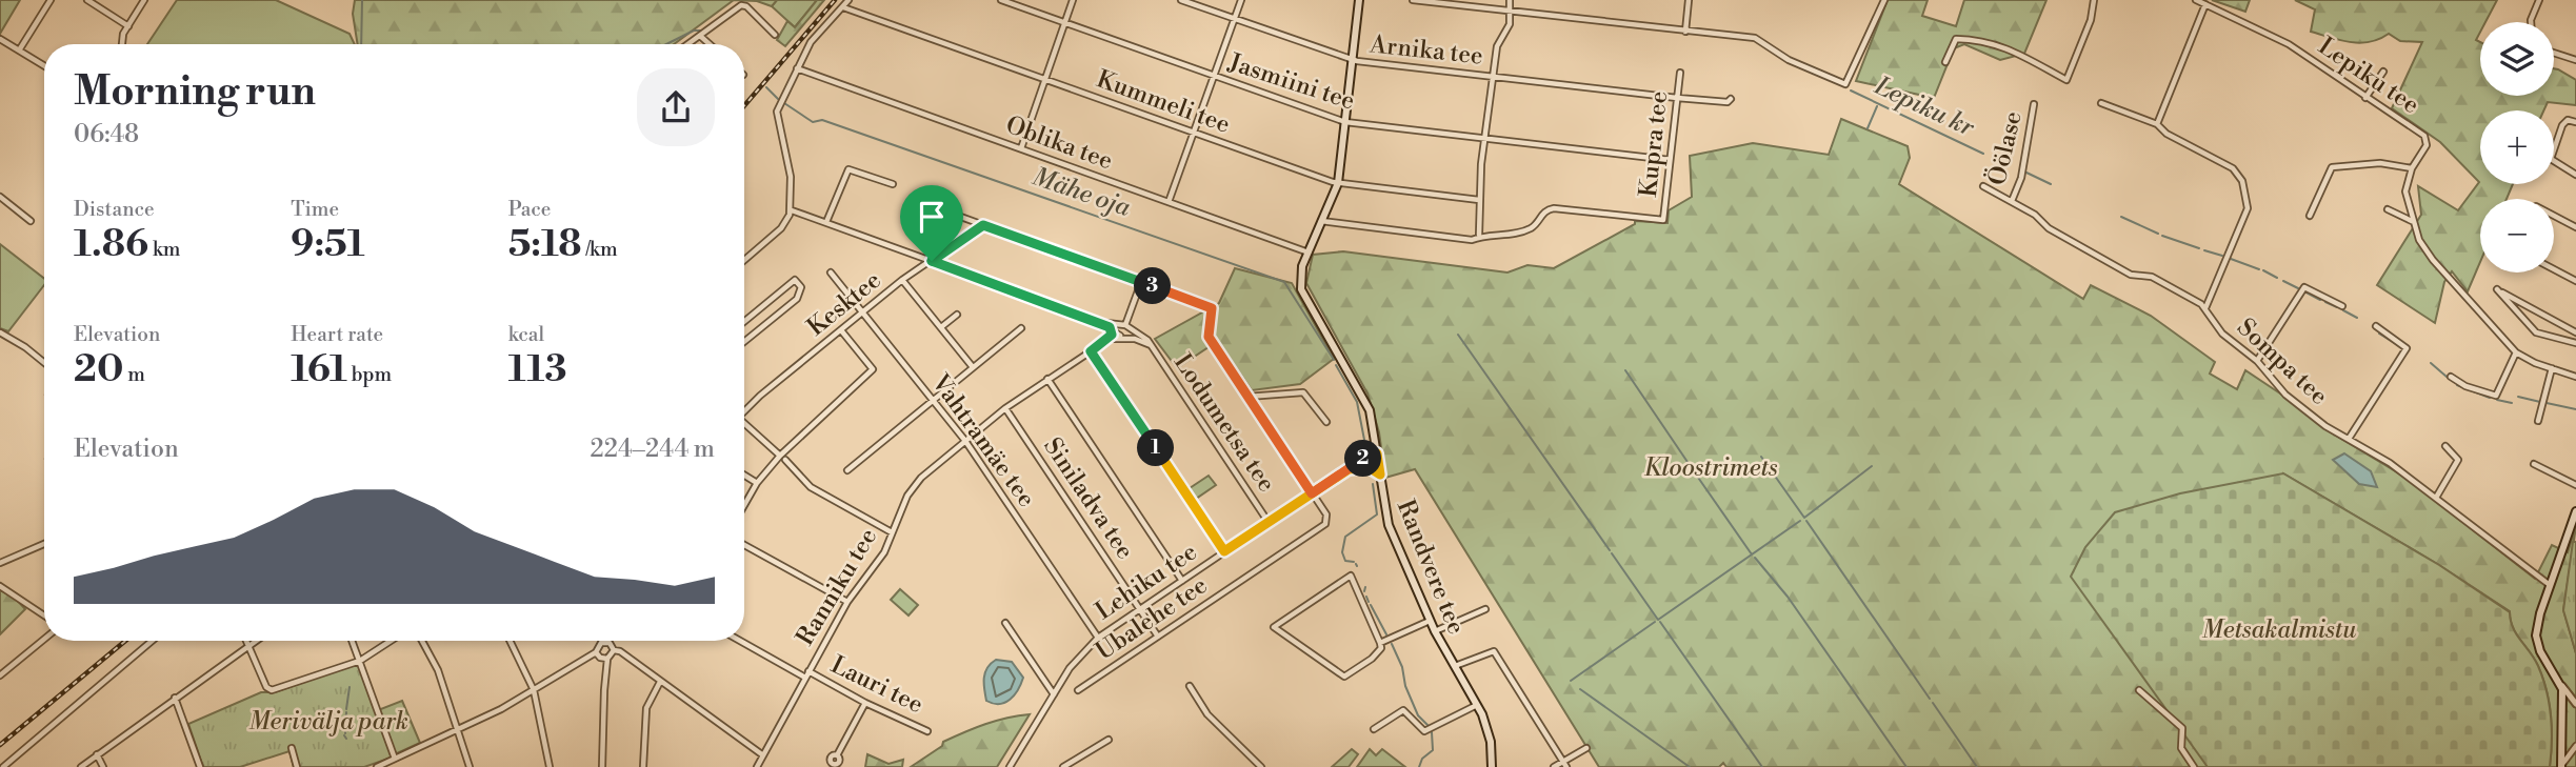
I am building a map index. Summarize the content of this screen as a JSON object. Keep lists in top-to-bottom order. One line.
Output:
{"streets":{"main road":["Randvere tee"],"street":["Arnika tee","Lepiku tee","Jasmiini tee","Kummeli tee","Oblika tee","Kupra tee","Öölase","Kesktee","Sompa tee","Lodumetsa tee","Vahtramäe tee","Siniladva tee","Lehiku tee","Ranniku tee","Ubalehe tee","Lauri tee"]},"crossings":[["Arnika tee","Kupra tee"],["Arnika tee","Randvere tee"],["Jasmiini tee","Kupra tee"],["Jasmiini tee","Randvere tee"],["Kummeli tee","Randvere tee"],["Oblika tee","Randvere tee"],["Öölase","Sompa tee"],["Kesktee","Vahtramäe tee"],["Lodumetsa tee","Lehiku tee"],["Vahtramäe tee","Lehiku tee"],["Vahtramäe tee","Ranniku tee"],["Siniladva tee","Lehiku tee"],["Siniladva tee","Ranniku tee"],["Siniladva tee","Ubalehe tee"],["Randvere tee","Lehiku tee"],["Lehiku tee","Ubalehe tee"],["Ranniku tee","Lauri tee"]],"water":["Lepiku kr","Mähe oja"],"parks":["Kloostrimets","Metsakalmistu","Merivälja park"],"page":{"map_buttons":["+","−"],"heading":["Morning run","06:48"],"stats":[["Distance","1.86 km"],["Time","9:51"],["Pace","5:18 /km"],["Elevation","20 m"],["Heart rate","161 bpm"],["kcal","113"]],"pins":["3","1","2"],"chart":["Elevation","224–244 m"]}}
